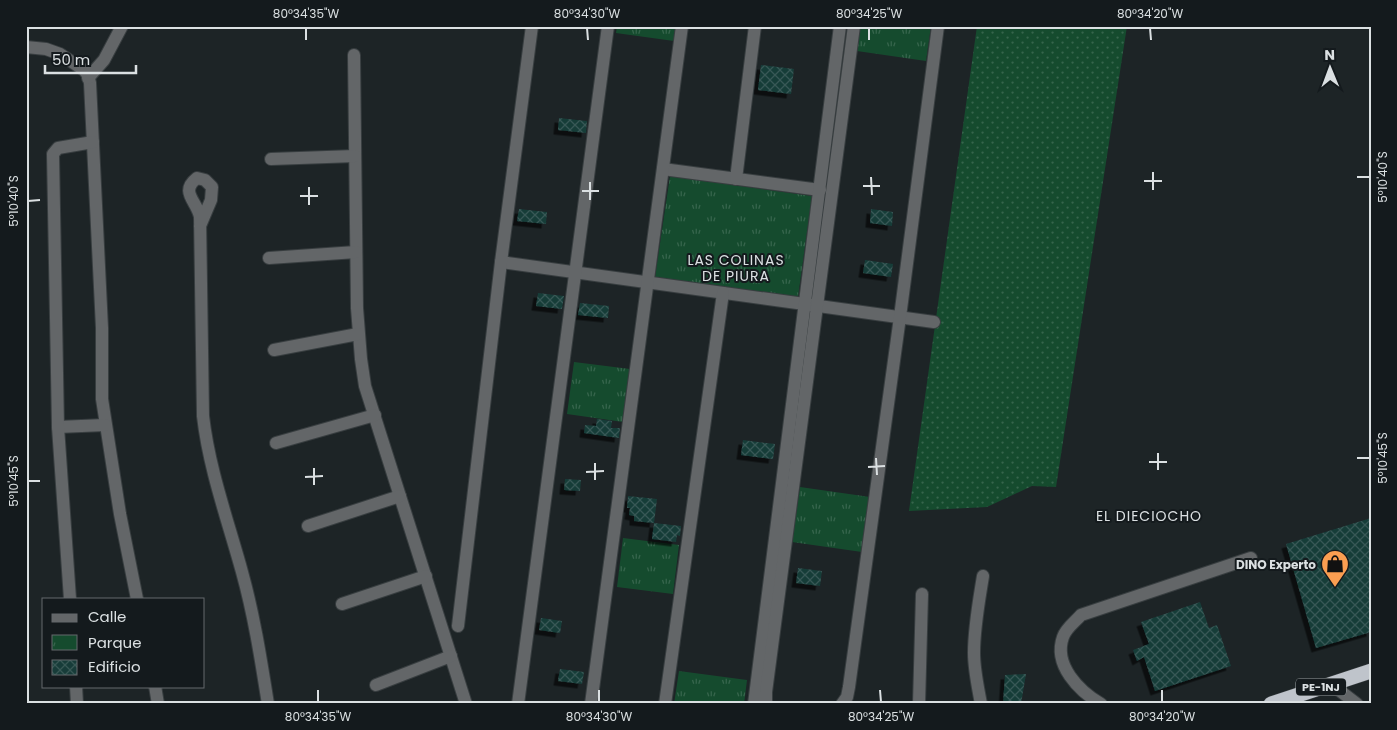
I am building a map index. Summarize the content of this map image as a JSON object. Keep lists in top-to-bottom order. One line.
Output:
{"streets":{"highway":["PE-1NJ"]},"districts":["LAS COLINAS DE PIURA","EL DIECIOCHO"],"places":{"shop":["DINO Experto"]},"legend":["Calle","Parque","Edificio"],"scale_bar":"50 m","north":"top","coordinates":["80°34'35\"W","80°34'30\"W","80°34'25\"W","80°34'20\"W","5°10'40\"S","5°10'45\"S"]}
